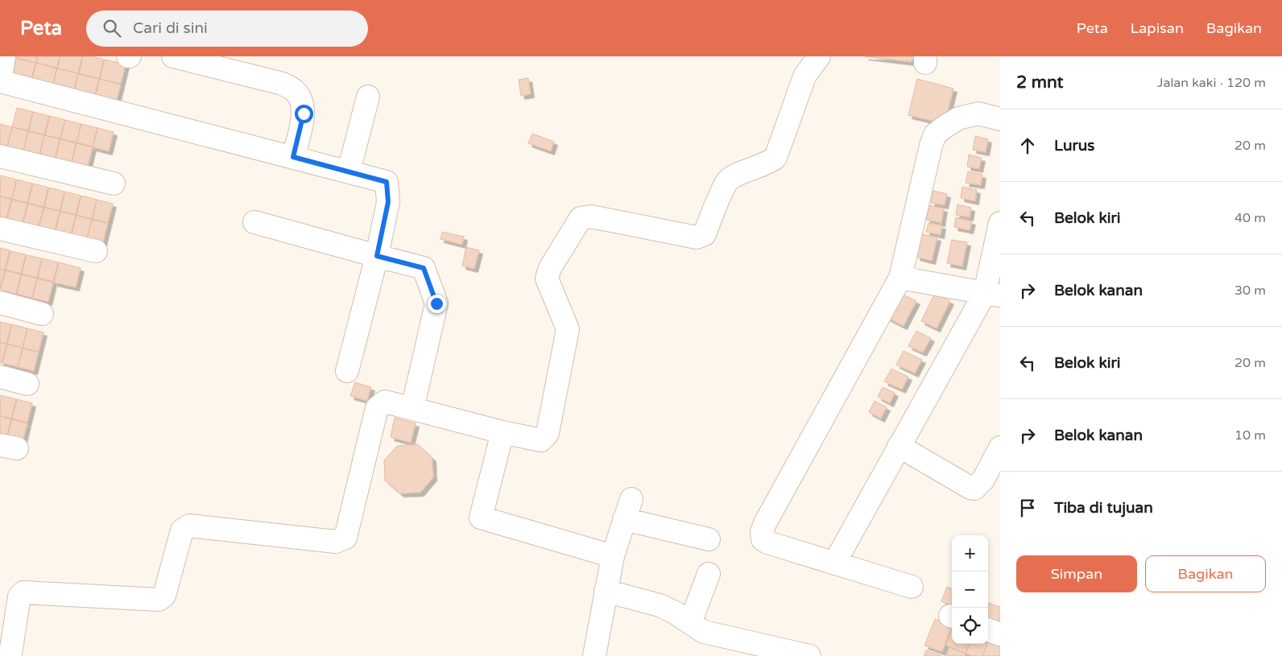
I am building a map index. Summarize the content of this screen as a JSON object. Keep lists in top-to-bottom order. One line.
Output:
{"page":{"header":"Peta","search":"Cari di sini","nav":["Peta","Lapisan","Bagikan"],"heading":["2 mnt","Jalan kaki · 120 m"],"list":[["Lurus","20 m"],["Belok kiri","40 m"],["Belok kanan","30 m"],["Belok kiri","20 m"],["Belok kanan","10 m"],"Tiba di tujuan"],"map_buttons":["+","−"],"buttons":["Simpan","Bagikan"]}}
